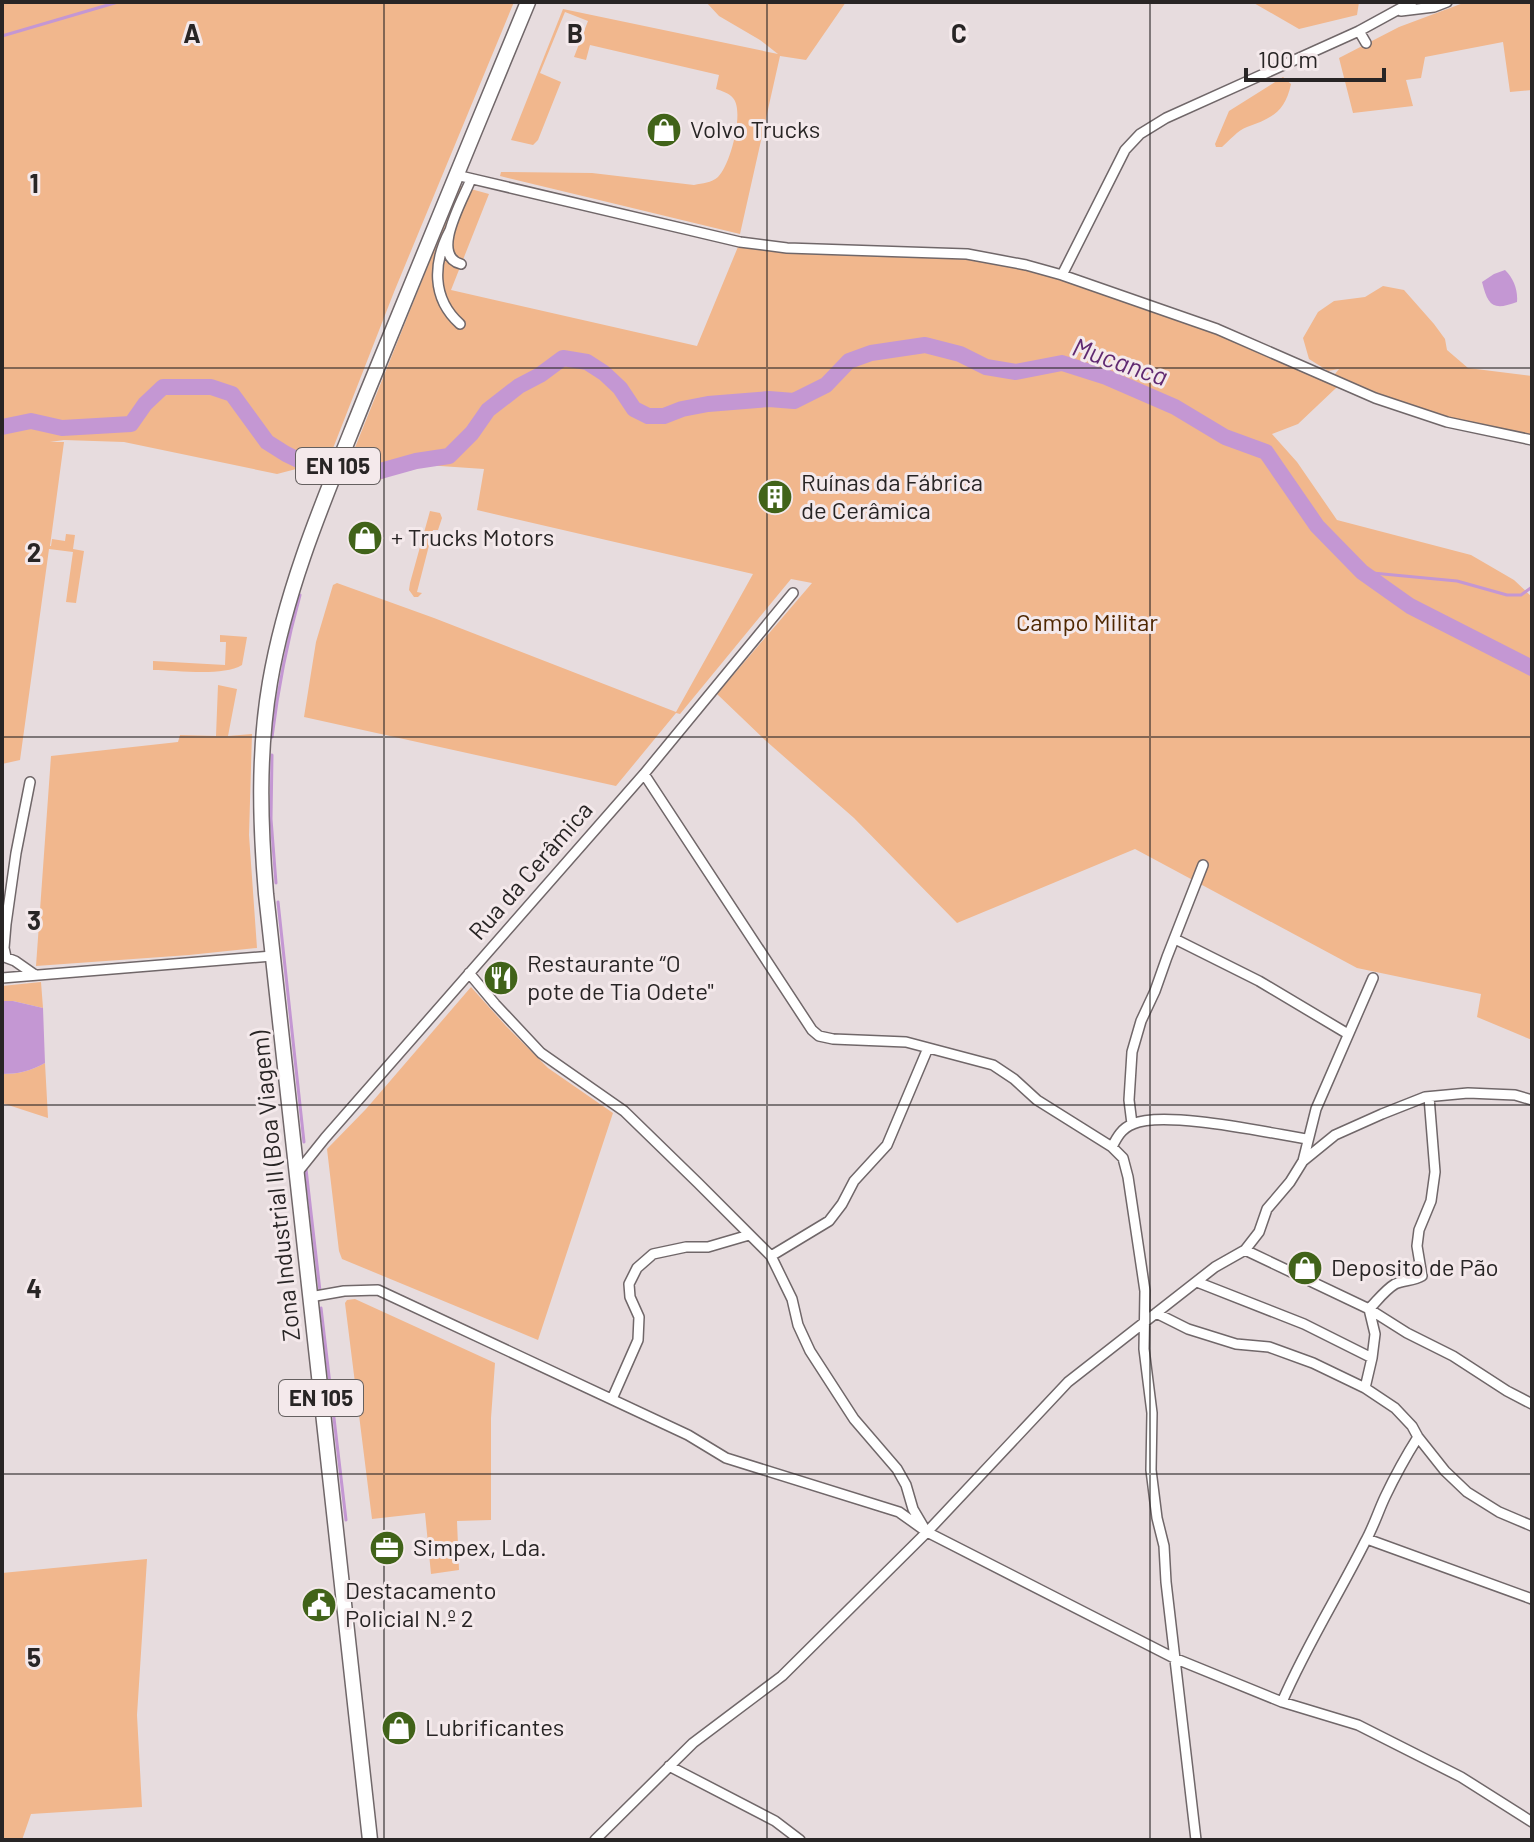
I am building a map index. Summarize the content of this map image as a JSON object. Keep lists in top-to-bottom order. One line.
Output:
{"streets":{"main road":["EN 105","Zona Industrial II (Boa Viagem)"],"street":["Rua da Cerâmica"]},"crossings":[["EN 105","Zona Industrial II (Boa Viagem)"],["Rua da Cerâmica","Zona Industrial II (Boa Viagem)"]],"water":["Mucanca"],"parks":["Campo Militar"],"places":{"shop":["Volvo Trucks","+ Trucks Motors","Deposito de Pão","Lubrificantes"],"building":["Ruínas da Fábrica de Cerâmica"],"restaurant":["Restaurante “O pote de Tia Odete\""],"office":["Simpex, Lda."],"public building":["Destacamento Policial N.º 2"]},"scale_bar":"100 m","grid":{"columns":["A","B","C"],"rows":["1","2","3","4","5"]}}
